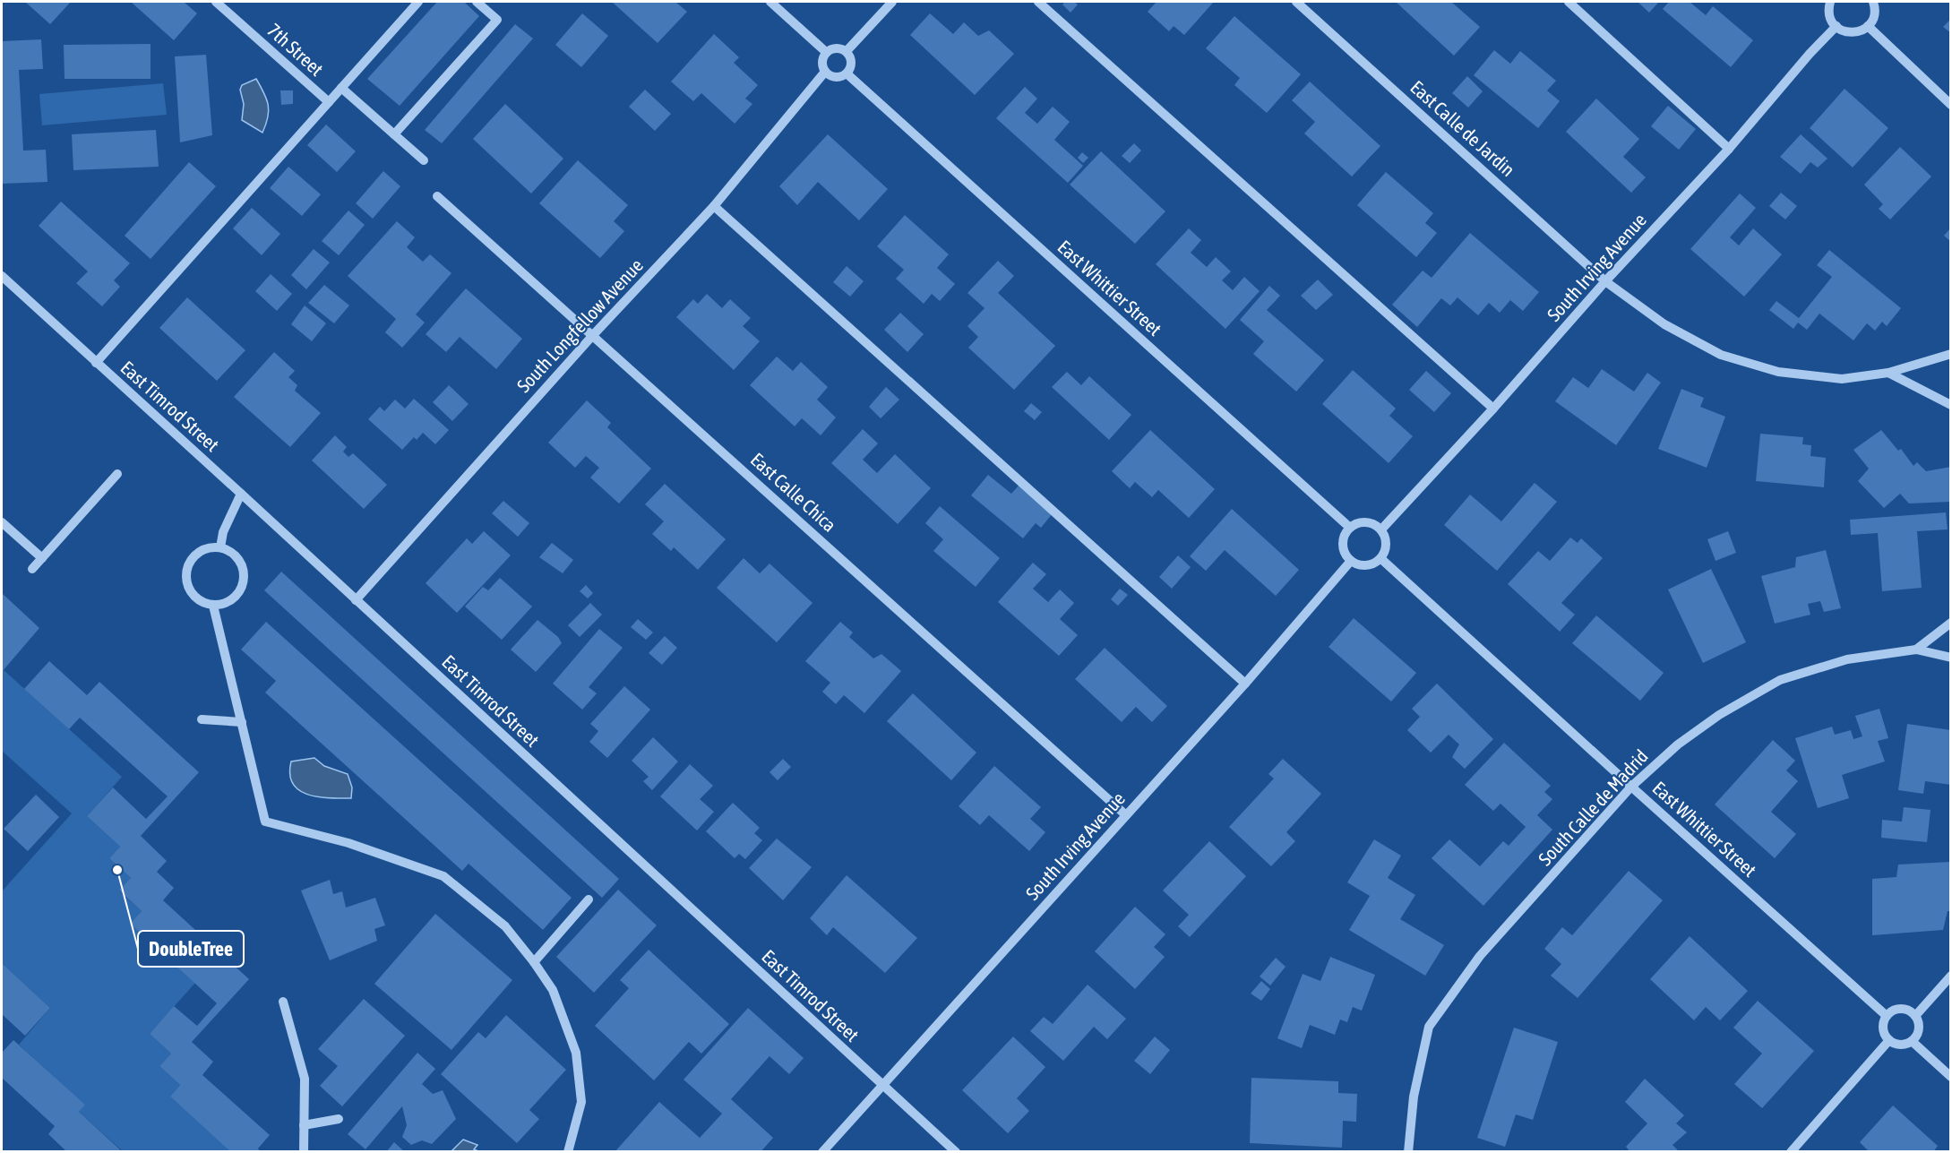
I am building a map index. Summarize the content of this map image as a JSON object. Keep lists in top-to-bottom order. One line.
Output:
{"streets":{"street":["7th Street","East Calle de Jardin","South Irving Avenue","East Whittier Street","South Longfellow Avenue","East Timrod Street","East Calle Chica","South Calle de Madrid"]},"crossings":[["East Calle de Jardin","South Irving Avenue"],["South Irving Avenue","East Whittier Street"],["South Irving Avenue","East Timrod Street"],["South Irving Avenue","East Calle Chica"],["East Whittier Street","South Longfellow Avenue"],["East Whittier Street","South Calle de Madrid"],["South Longfellow Avenue","East Timrod Street"],["South Longfellow Avenue","East Calle Chica"]],"places":["DoubleTree"]}
